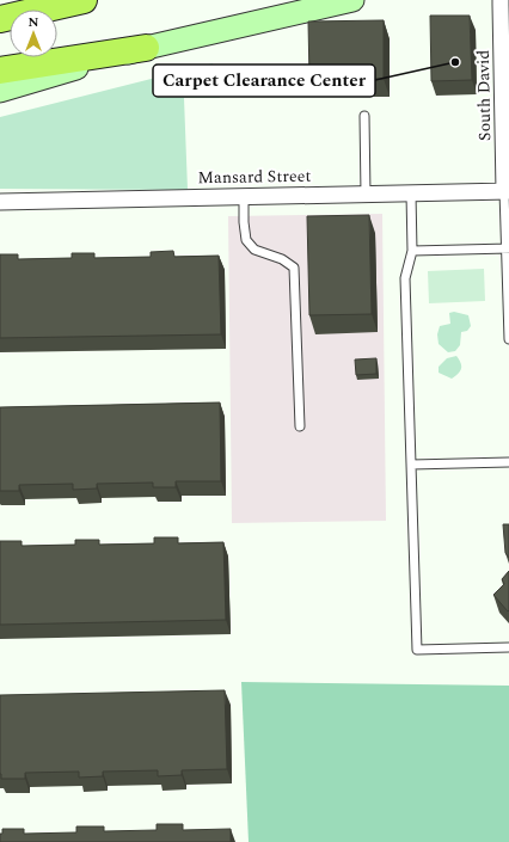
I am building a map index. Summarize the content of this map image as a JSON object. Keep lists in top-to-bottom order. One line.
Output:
{"streets":{"street":["South David","Mansard Street"]},"crossings":[["South David","Mansard Street"]],"places":["Carpet Clearance Center"],"north":"top"}
